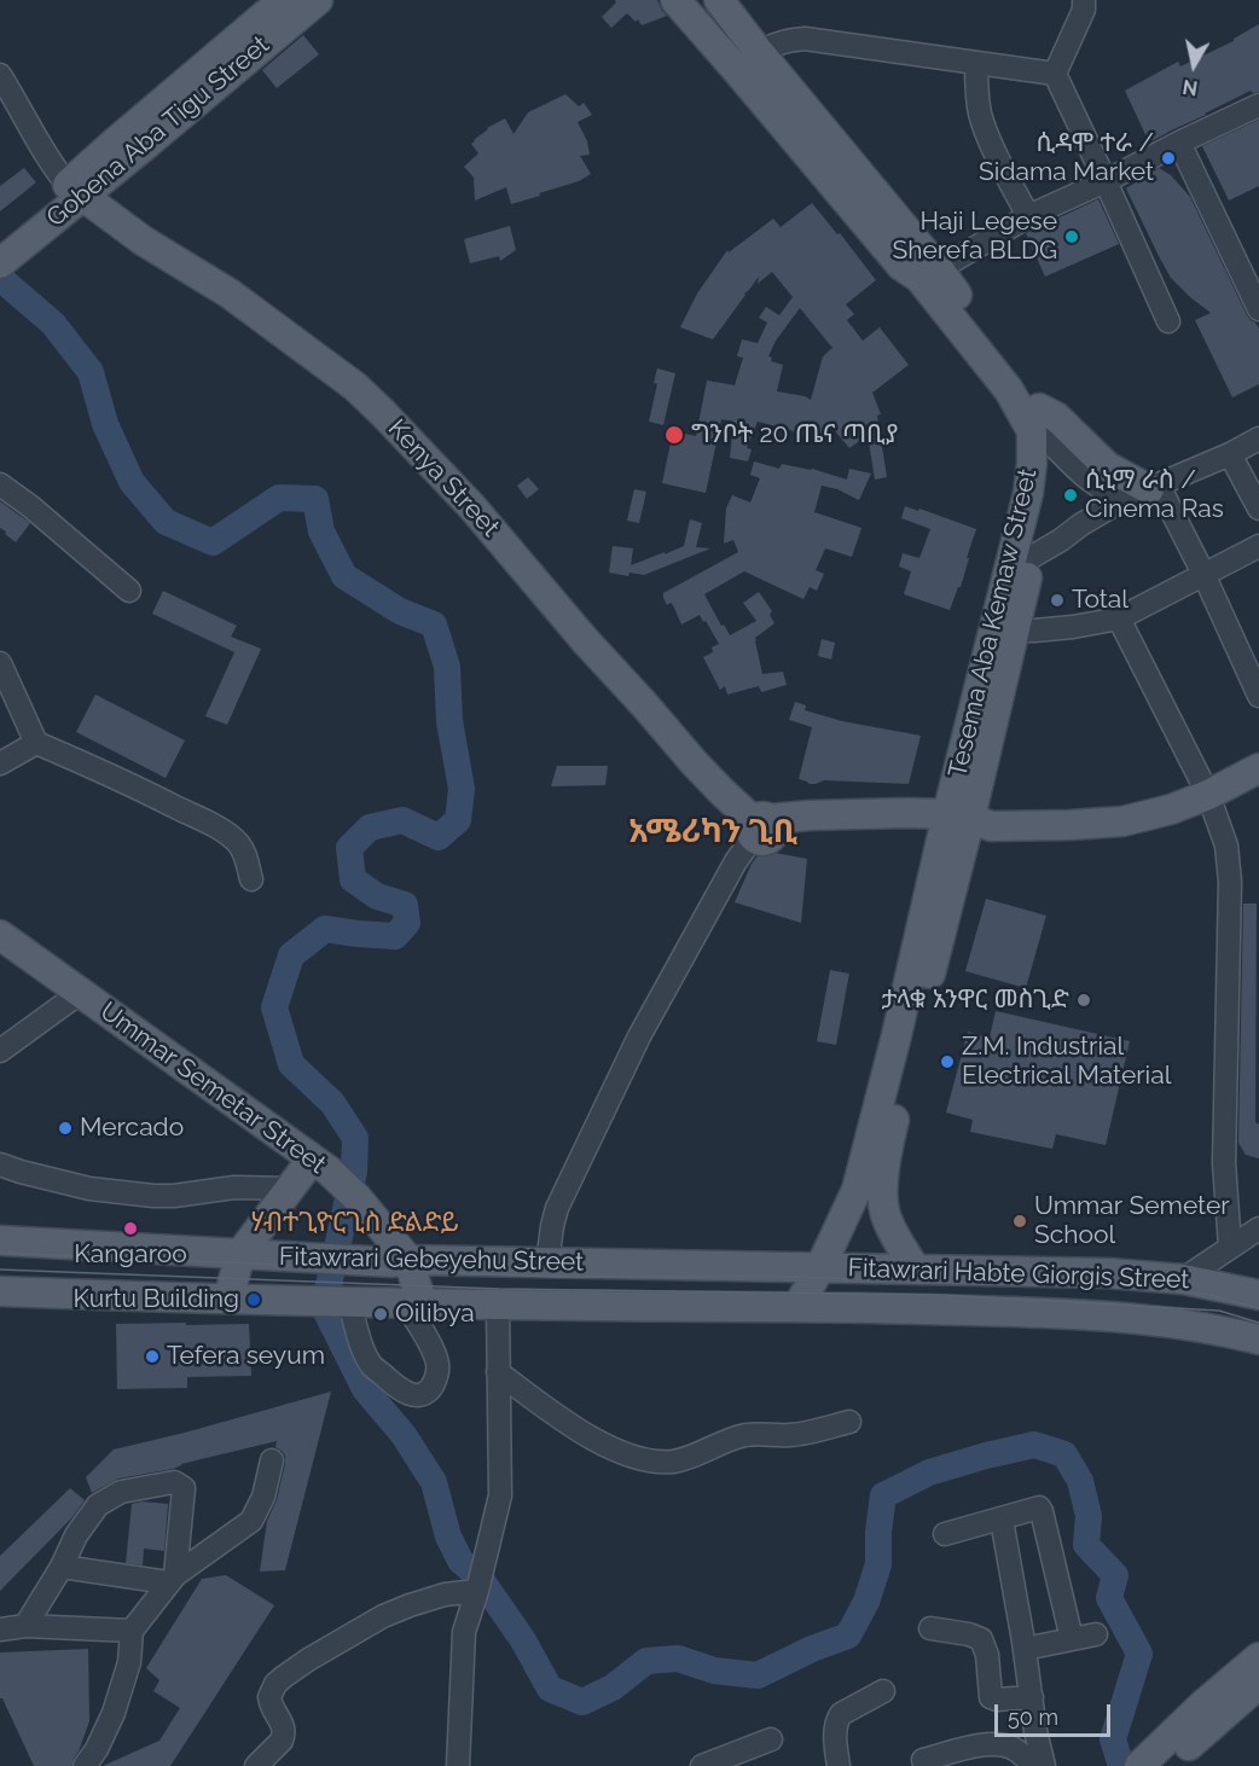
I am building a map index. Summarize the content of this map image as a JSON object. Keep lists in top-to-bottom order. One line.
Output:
{"streets":{"main road":["Gobena Aba Tigu Street","Kenya Street","Tesema Aba Kemaw Street","Ummar Semetar Street","Fitawrari Gebeyehu Street","Fitawrari Habte Giorgis Street"]},"crossings":[["Gobena Aba Tigu Street","Kenya Street"],["Tesema Aba Kemaw Street","Fitawrari Gebeyehu Street"],["Tesema Aba Kemaw Street","Fitawrari Habte Giorgis Street"],["Ummar Semetar Street","Fitawrari Gebeyehu Street"],["Fitawrari Gebeyehu Street","Fitawrari Habte Giorgis Street"]],"districts":["አሜሪካን ጊቢ","ሃብተጊዮርጊስ ድልድይ"],"places":["ሲዳሞ ተራ / Sidama Market","Haji Legese Sherefa BLDG","ግንቦት 20 ጤና ጣቢያ","ሲኒማ ራስ / Cinema Ras","Total","ታላቁ አንዋር መስጊድ","Z.M. Industrial Electrical Material","Mercado","Ummar Semeter School","Kangaroo","Kurtu Building","Oilibya","Tefera seyum"],"scale_bar":"50 m","north":"bottom"}
